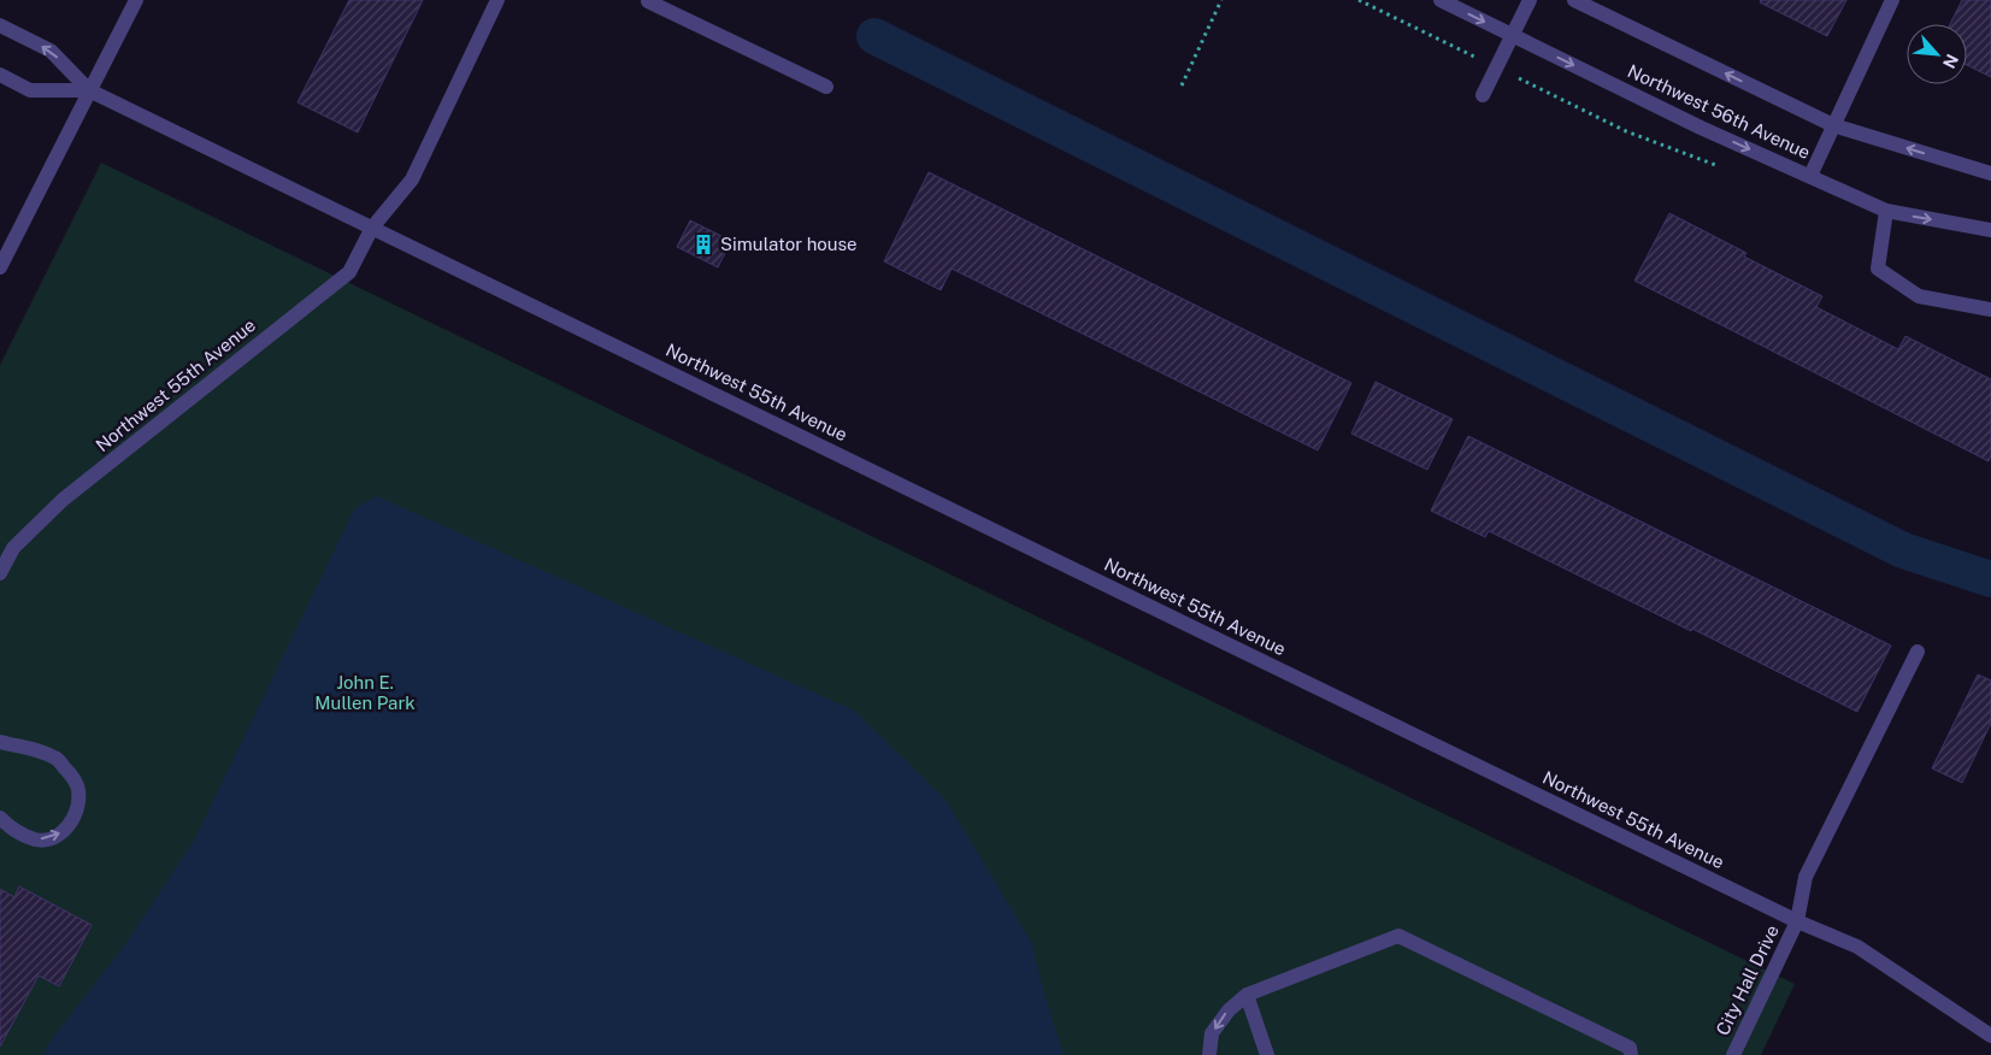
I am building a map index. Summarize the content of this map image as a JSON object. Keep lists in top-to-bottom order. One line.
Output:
{"streets":{"street":["Northwest 56th Avenue","Northwest 55th Avenue","City Hall Drive"]},"crossings":[["Northwest 55th Avenue","City Hall Drive"]],"parks":["John E. Mullen Park"],"places":{"building":["Simulator house"]},"north":"bottom right"}
